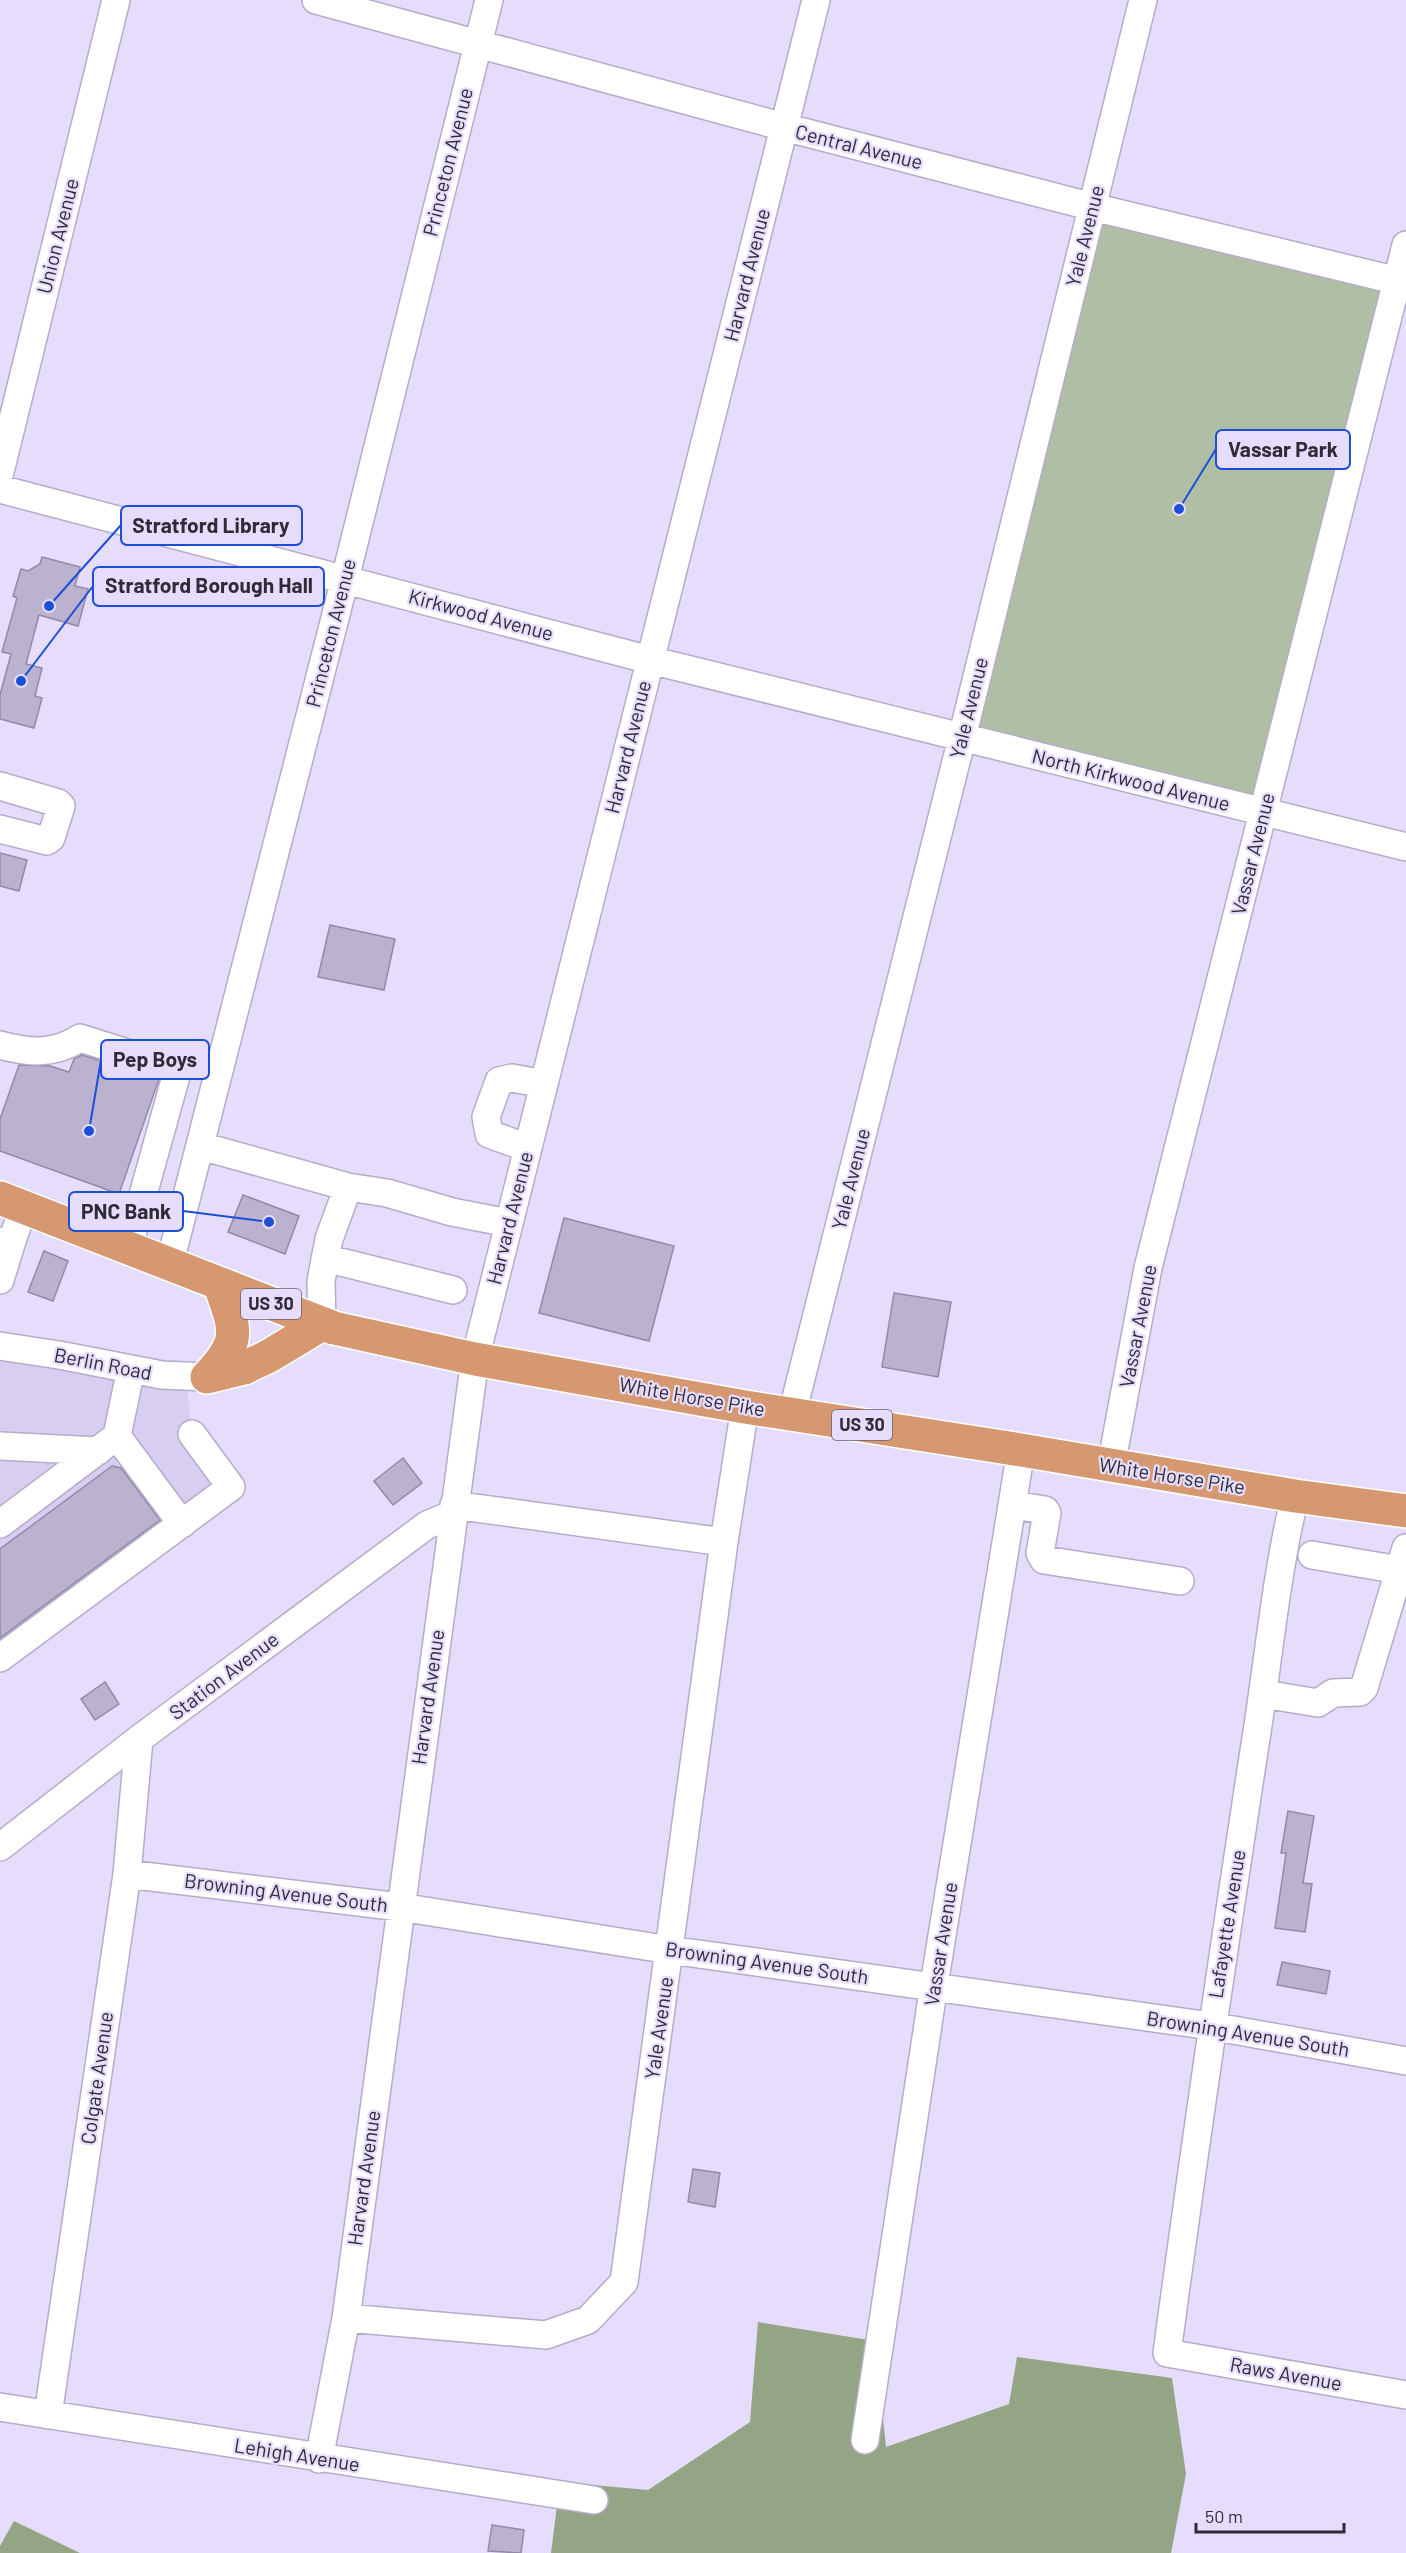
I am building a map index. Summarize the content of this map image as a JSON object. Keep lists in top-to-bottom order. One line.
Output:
{"streets":{"highway":["US 30","White Horse Pike"],"street":["Central Avenue","Princeton Avenue","Union Avenue","Yale Avenue","Harvard Avenue","Kirkwood Avenue","North Kirkwood Avenue","Vassar Avenue","Berlin Road","Station Avenue","Browning Avenue South","Lafayette Avenue","Colgate Avenue","Raws Avenue","Lehigh Avenue"]},"crossings":[["Central Avenue","Princeton Avenue"],["Central Avenue","Yale Avenue"],["Central Avenue","Harvard Avenue"],["Central Avenue","Vassar Avenue"],["Princeton Avenue","Kirkwood Avenue"],["Princeton Avenue","White Horse Pike"],["Yale Avenue","Harvard Avenue"],["Yale Avenue","Kirkwood Avenue"],["Yale Avenue","North Kirkwood Avenue"],["Yale Avenue","White Horse Pike"],["Yale Avenue","Browning Avenue South"],["Harvard Avenue","Kirkwood Avenue"],["Harvard Avenue","White Horse Pike"],["Harvard Avenue","Station Avenue"],["Harvard Avenue","Browning Avenue South"],["Harvard Avenue","Lehigh Avenue"],["Kirkwood Avenue","North Kirkwood Avenue"],["North Kirkwood Avenue","Vassar Avenue"],["Vassar Avenue","White Horse Pike"],["Vassar Avenue","Browning Avenue South"],["White Horse Pike","Lafayette Avenue"],["Station Avenue","Colgate Avenue"],["Browning Avenue South","Lafayette Avenue"],["Browning Avenue South","Colgate Avenue"],["Lafayette Avenue","Raws Avenue"],["Colgate Avenue","Lehigh Avenue"]],"places":["Vassar Park","Stratford Library","Stratford Borough Hall","Pep Boys","PNC Bank"],"scale_bar":"50 m"}
